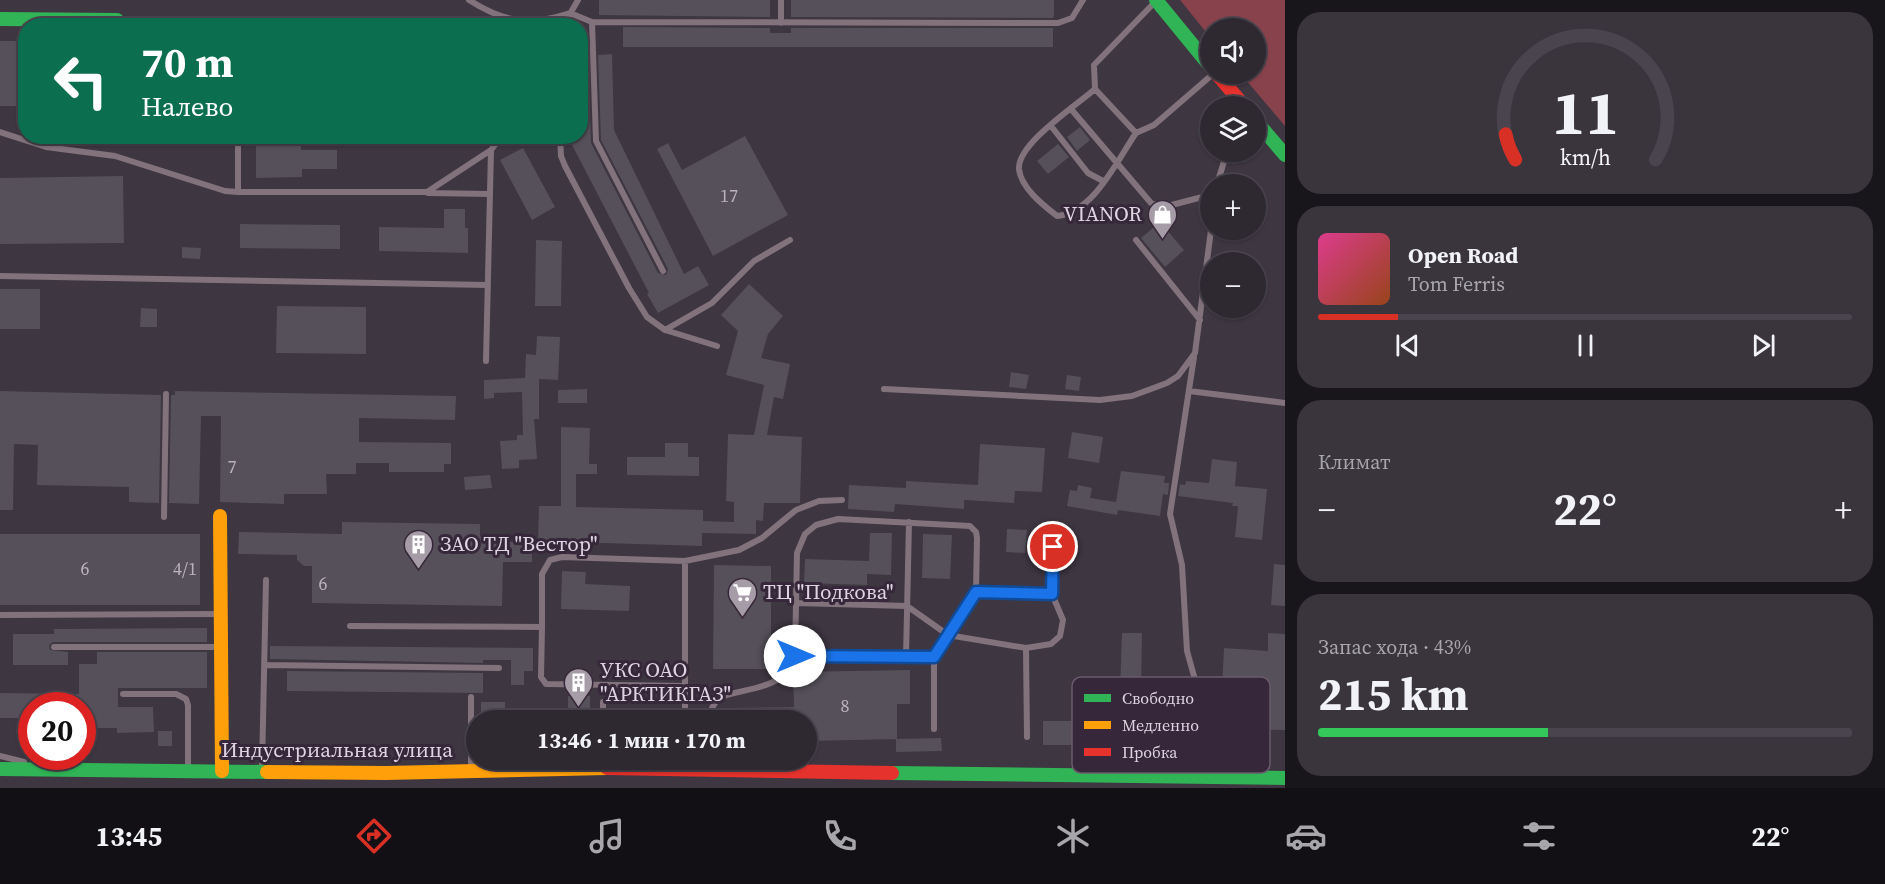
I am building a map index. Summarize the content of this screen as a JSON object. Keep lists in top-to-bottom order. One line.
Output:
{"streets":{"street":["Индустриальная улица"]},"places":{"shop":["VIANOR"],"building":["ЗАО ТД \"Вестор\"","УКС ОАО \"АРКТИКГАЗ\""],"supermarket":["ТЦ \"Подкова\""]},"house_numbers":["17","7","6","4/1","6","8"],"legend":["Свободно","Медленно","Пробка"],"page":{"map_buttons":["+","−"],"turn":["70 m","Налево"],"song":["Open Road","Tom Ferris"],"tile":["Климат",["Запас хода · 43%","215 km"]],"heat":["−","22°","+"],"limit":"20","trip":"13:46 · 1 мин · 170 m","tabs":["13:45","22°"],"gauge":["11","km/h"]}}
